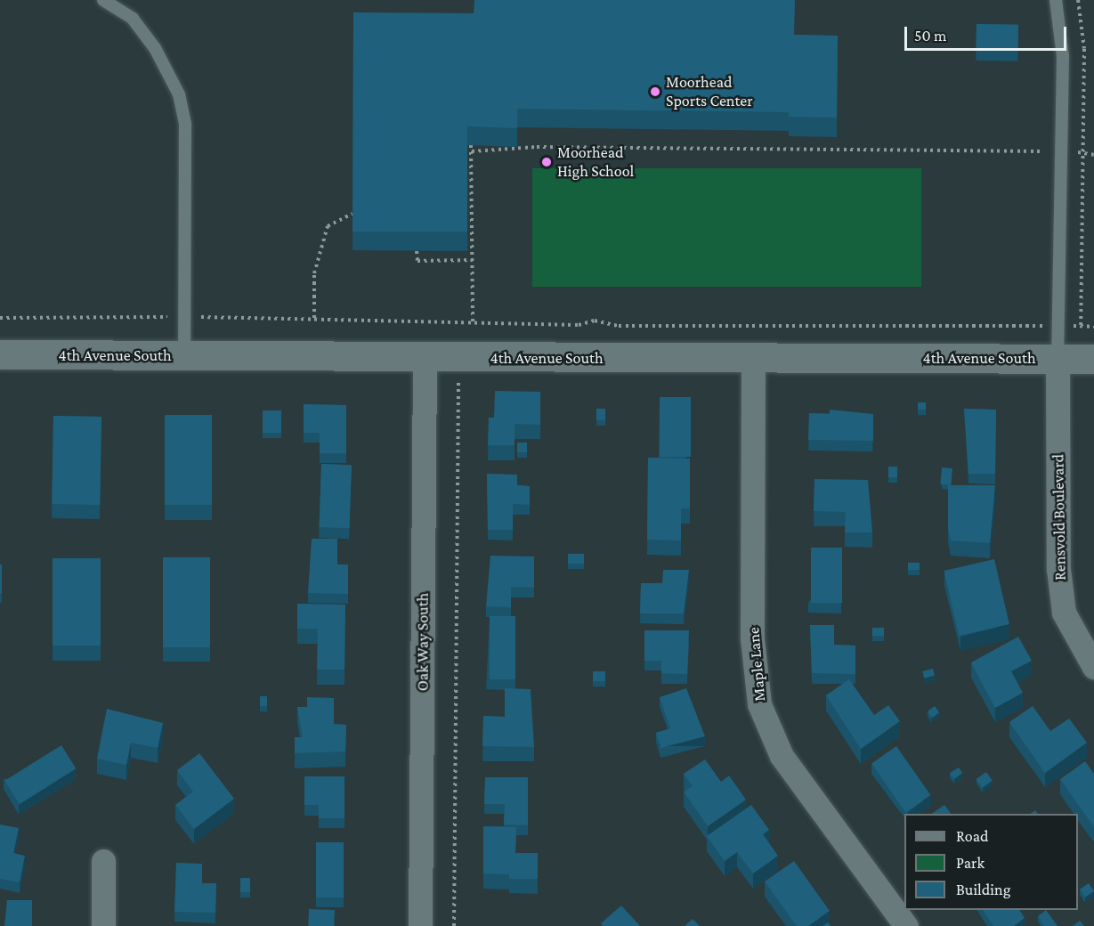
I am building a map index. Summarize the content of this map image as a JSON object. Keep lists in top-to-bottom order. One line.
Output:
{"streets":{"street":["4th Avenue South","Rensvold Boulevard","Oak Way South","Maple Lane"]},"crossings":[["4th Avenue South","Rensvold Boulevard"],["4th Avenue South","Oak Way South"],["4th Avenue South","Maple Lane"]],"places":["Moorhead Sports Center","Moorhead High School"],"legend":["Road","Park","Building"],"scale_bar":"50 m"}
